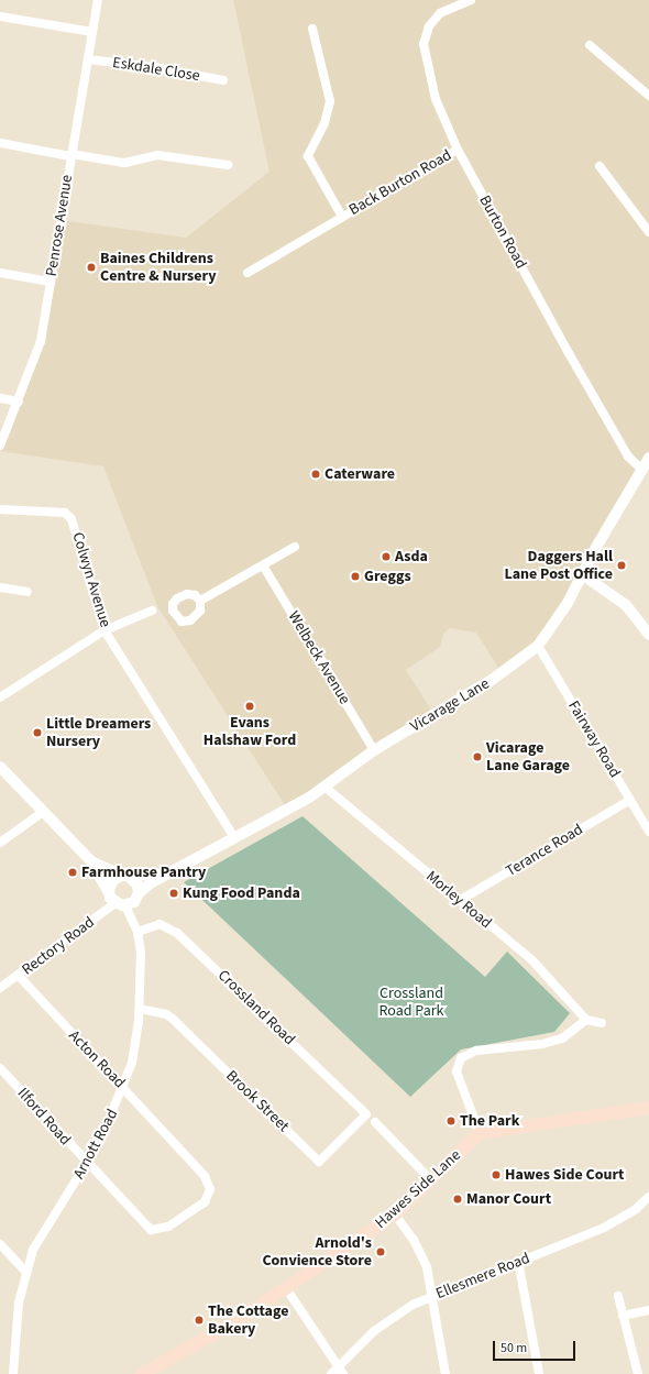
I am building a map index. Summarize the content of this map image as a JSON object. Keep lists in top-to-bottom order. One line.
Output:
{"streets":{"main road":["Hawes Side Lane"],"street":["Eskdale Close","Back Burton Road","Penrose Avenue","Burton Road","Colwyn Avenue","Welbeck Avenue","Vicarage Lane","Fairway Road","Terance Road","Morley Road","Rectory Road","Crossland Road","Acton Road","Brook Street","Ilford Road","Arnott Road","Ellesmere Road"]},"crossings":[["Eskdale Close","Penrose Avenue"],["Back Burton Road","Burton Road"],["Burton Road","Vicarage Lane"],["Colwyn Avenue","Vicarage Lane"],["Welbeck Avenue","Vicarage Lane"],["Vicarage Lane","Fairway Road"],["Vicarage Lane","Morley Road"],["Vicarage Lane","Rectory Road"],["Vicarage Lane","Arnott Road"],["Fairway Road","Terance Road"],["Terance Road","Morley Road"],["Rectory Road","Acton Road"],["Rectory Road","Arnott Road"],["Crossland Road","Brook Street"],["Crossland Road","Arnott Road"],["Acton Road","Ilford Road"],["Acton Road","Arnott Road"],["Brook Street","Arnott Road"],["Ilford Road","Arnott Road"]],"parks":["Crossland Road Park"],"places":["Baines Childrens Centre & Nursery","Caterware","Asda","Daggers Hall Lane Post Office","Greggs","Evans Halshaw Ford","Little Dreamers Nursery","Vicarage Lane Garage","Farmhouse Pantry","Kung Food Panda","The Park","Hawes Side Court","Manor Court","Arnold's Convience Store","The Cottage Bakery"],"scale_bar":"50 m"}
